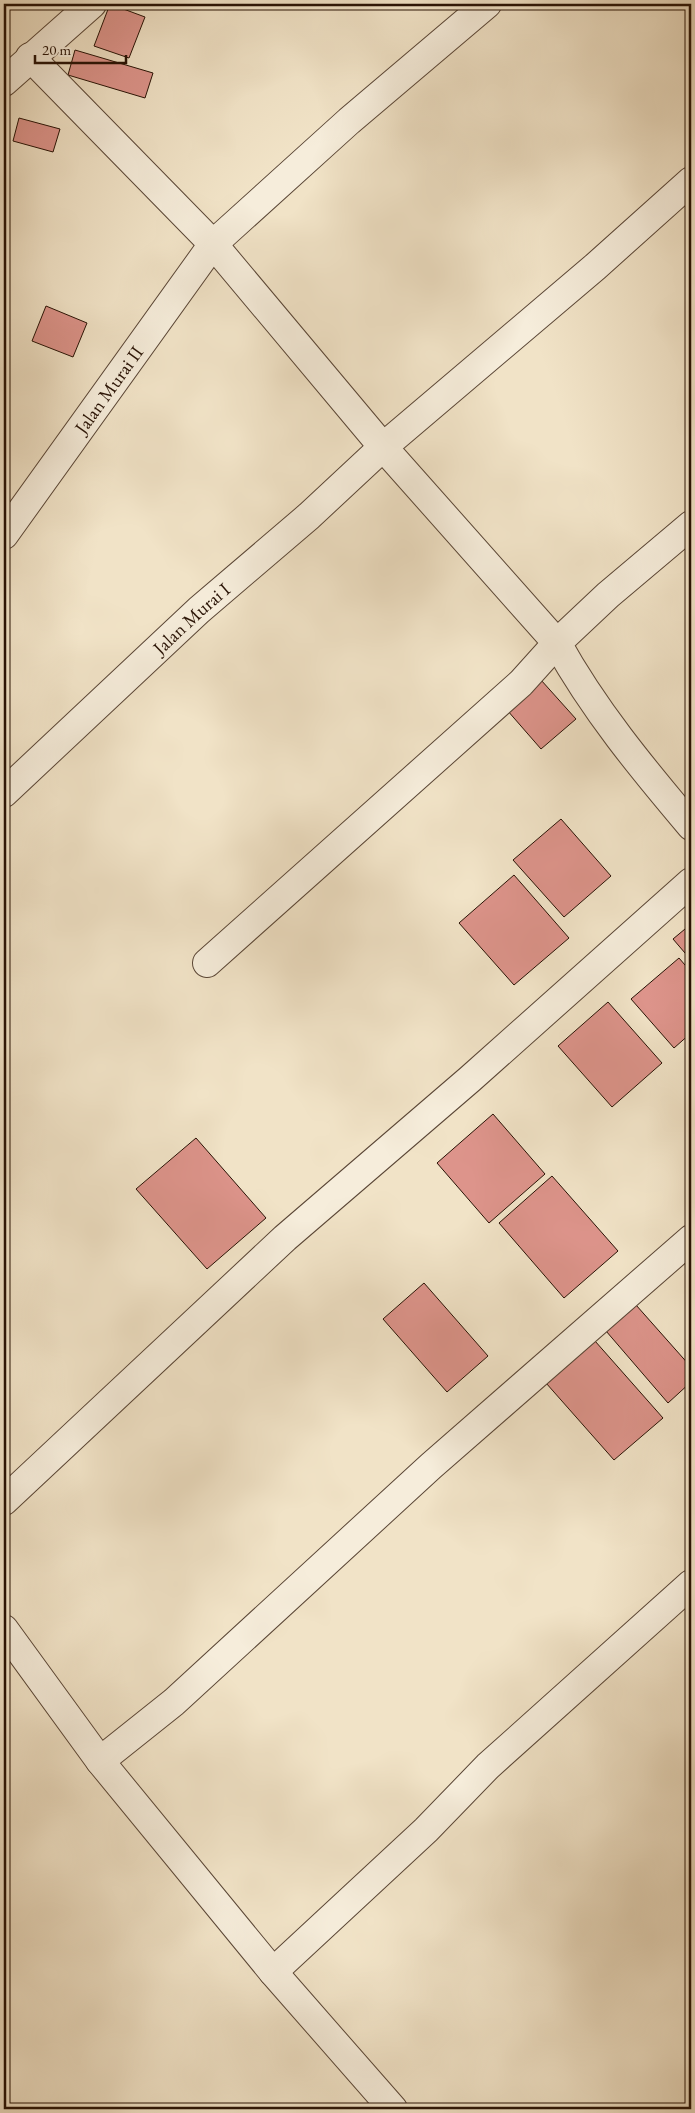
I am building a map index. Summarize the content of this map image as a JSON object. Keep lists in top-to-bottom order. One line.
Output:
{"streets":{"street":["Jalan Murai II","Jalan Murai I"]},"scale_bar":"20 m"}
